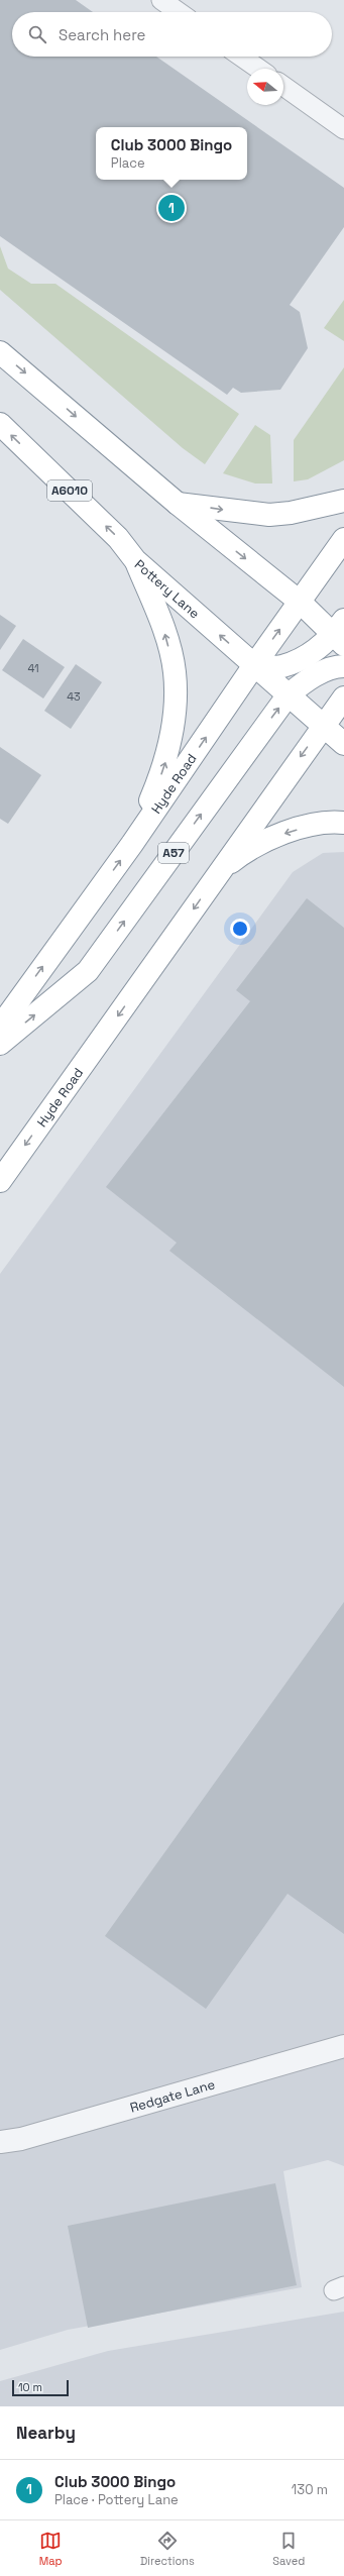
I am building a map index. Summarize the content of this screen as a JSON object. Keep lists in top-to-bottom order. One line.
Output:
{"streets":{"highway":["A6010","Pottery Lane","Hyde Road","A57"],"street":["Redgate Lane"]},"crossings":[["Pottery Lane","Hyde Road"],["Pottery Lane","A57"]],"house_numbers":["41","43"],"scale_bar":"10 m","north":"left","page":{"search":"Search here","popup":["Club 3000 Bingo","Place"],"pins":"1","scale":"10 m","heading":"Nearby","list":[{"mark":"1","name":"Club 3000 Bingo","note":"Place · Pottery Lane","value":"130 m"}],"nav":["Map","Directions","Saved"]}}
